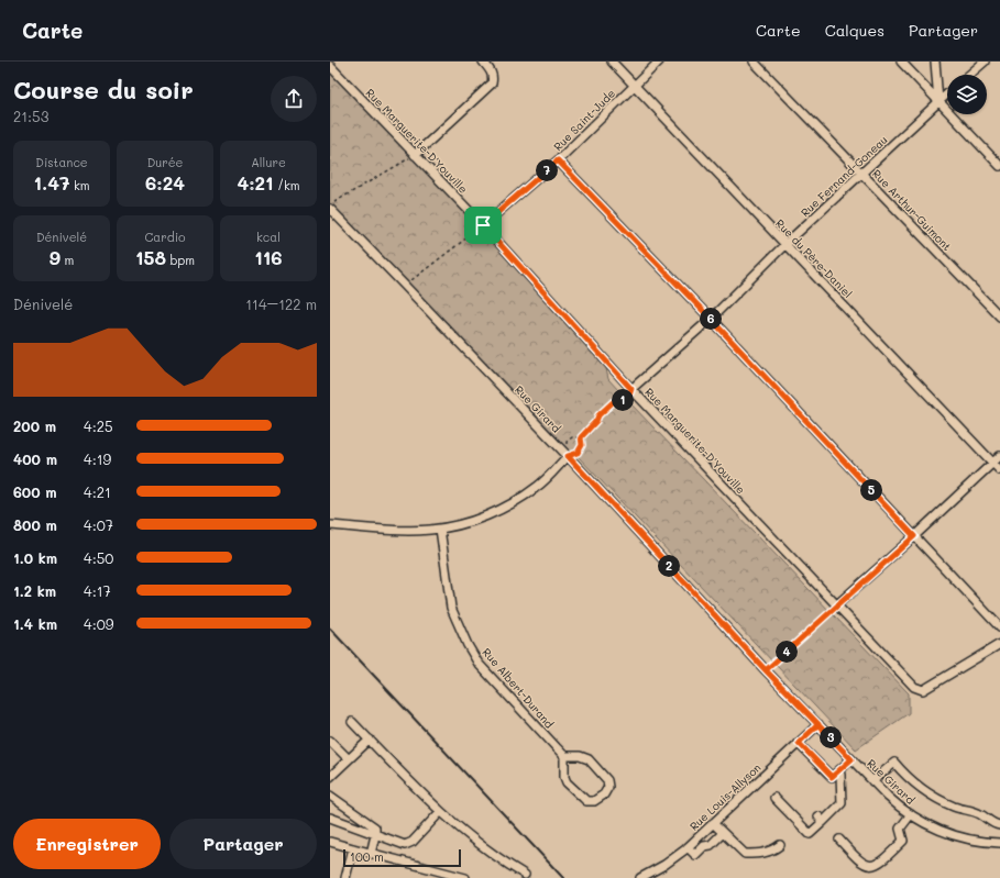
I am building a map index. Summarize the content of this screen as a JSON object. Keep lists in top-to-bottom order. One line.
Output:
{"streets":{"street":["Rue Saint-Jude","Rue Marguerite-D'Youville","Rue Fernand-Goneau","Rue Arthur-Guimont","Rue du Père-Daniel","Rue Girard","Rue Albert-Durand","Rue Louis-Allyson"]},"crossings":[["Rue Saint-Jude","Rue Marguerite-D'Youville"],["Rue Saint-Jude","Rue du Père-Daniel"],["Rue Marguerite-D'Youville","Rue Fernand-Goneau"],["Rue Fernand-Goneau","Rue Arthur-Guimont"],["Rue Fernand-Goneau","Rue du Père-Daniel"],["Rue Girard","Rue Louis-Allyson"]],"scale_bar":"100 m","page":{"header":"Carte","nav":["Carte","Calques","Partager"],"heading":["Course du soir","21:53"],"stats":[["Distance","1.47 km"],["Durée","6:24"],["Allure","4:21 /km"],["Dénivelé","9 m"],["Cardio","158 bpm"],["kcal","116"]],"pins":["7","6","1","5","2","4","3"],"chart":["Dénivelé","114–122 m"],"list":[{"name":"200 m","note":"4:25"},{"name":"400 m","note":"4:19"},{"name":"600 m","note":"4:21"},{"name":"800 m","note":"4:07"},{"name":"1.0 km","note":"4:50"},{"name":"1.2 km","note":"4:17"},{"name":"1.4 km","note":"4:09"}],"buttons":["Enregistrer","Partager"],"scale":"100 m"}}
